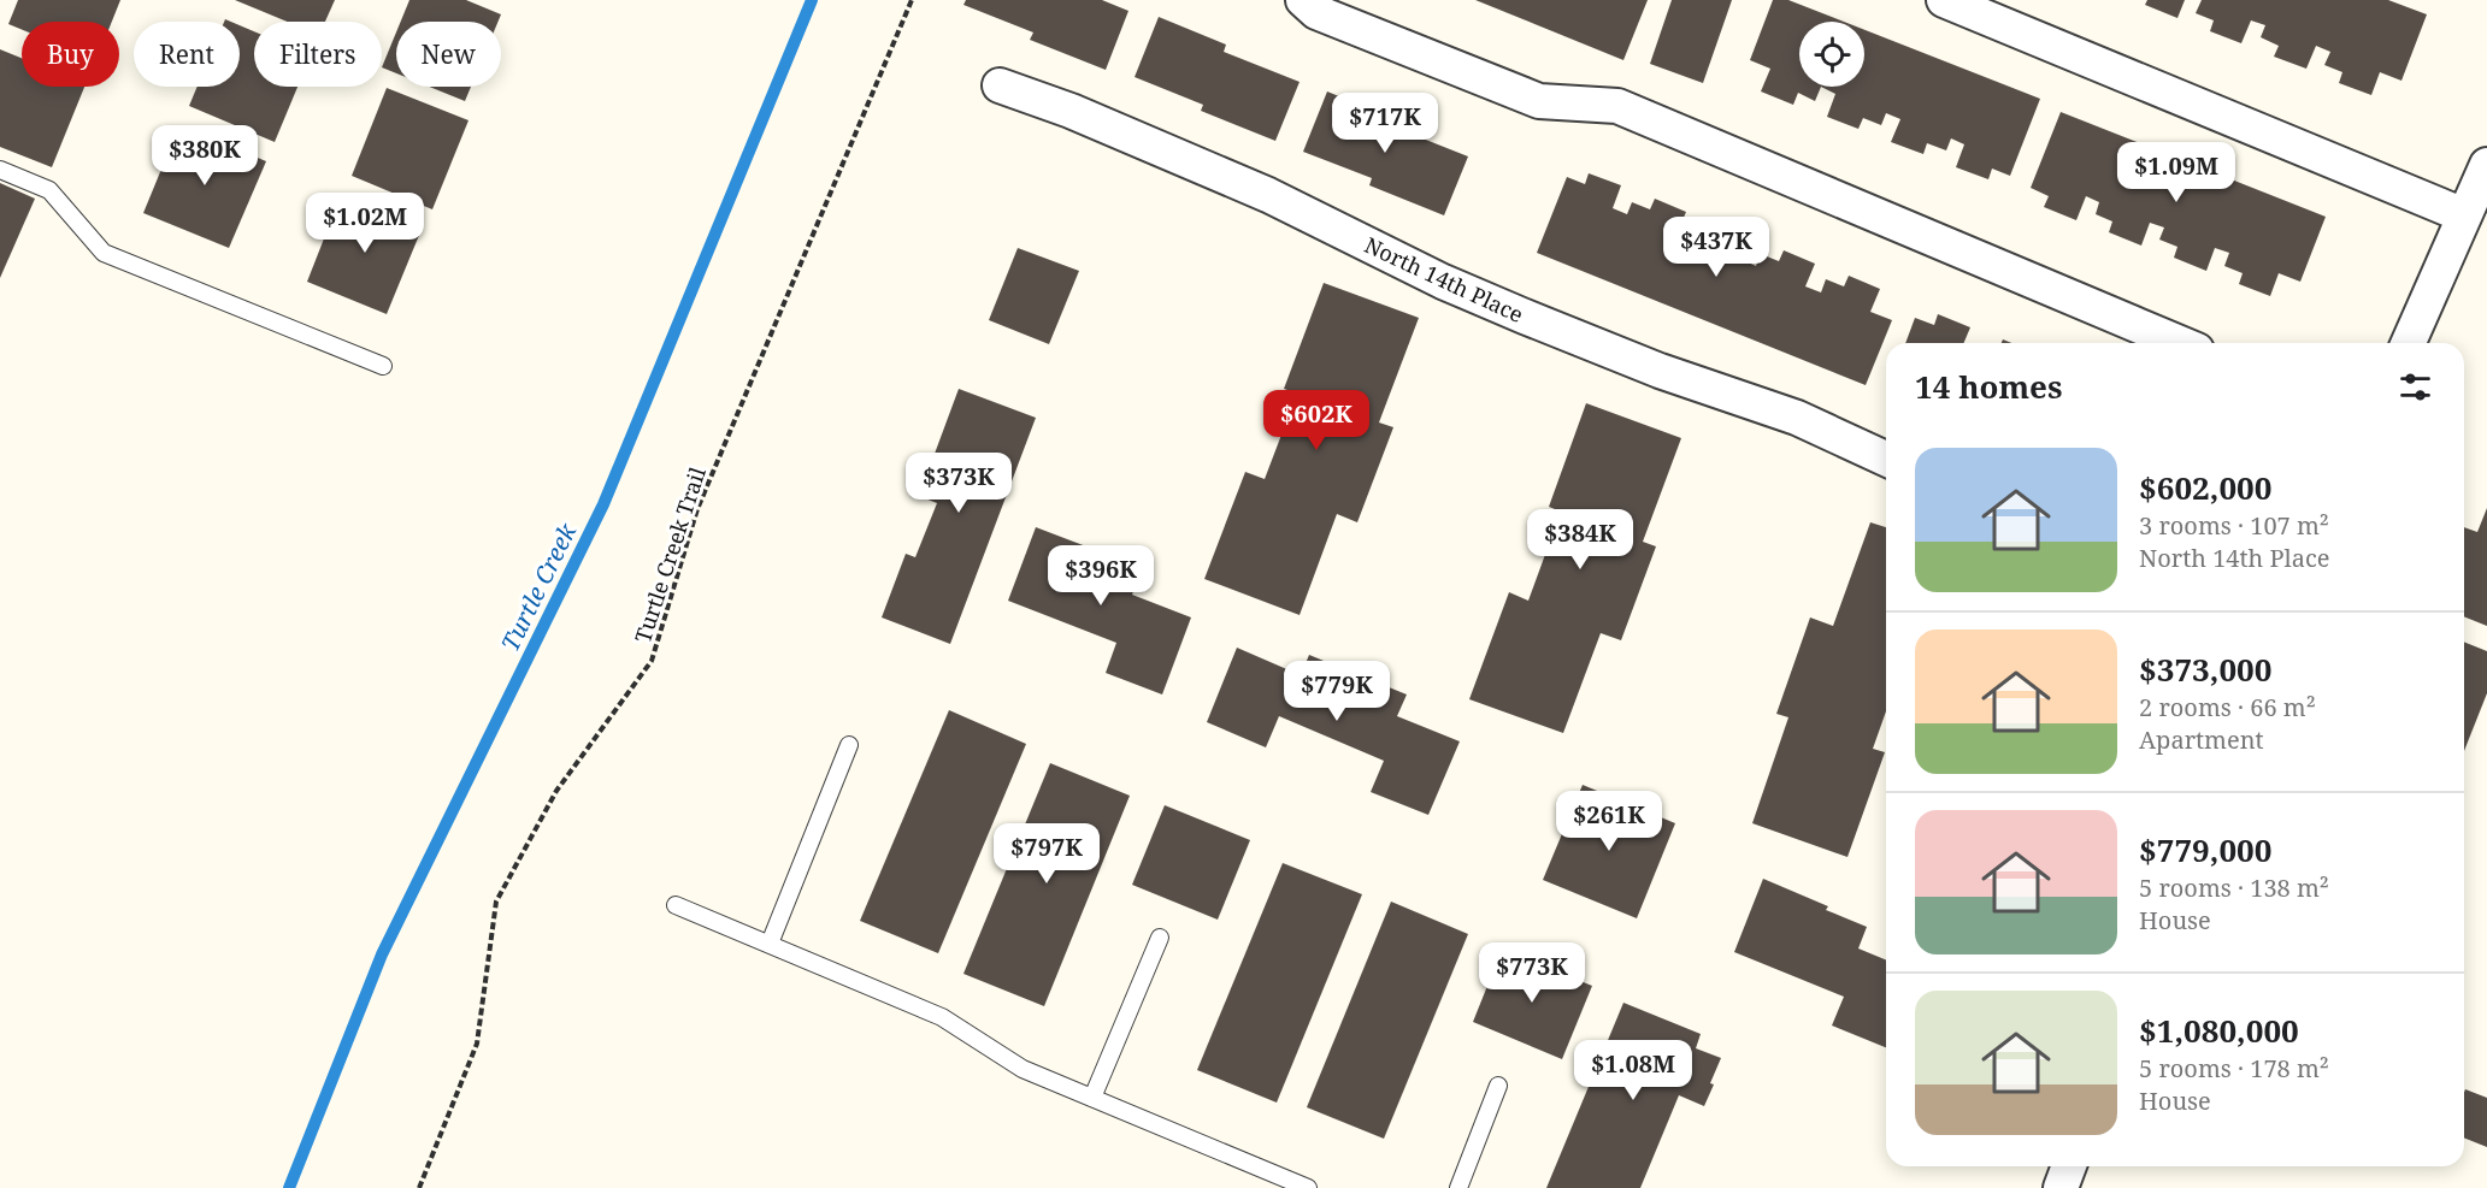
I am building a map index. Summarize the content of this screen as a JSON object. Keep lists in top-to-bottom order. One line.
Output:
{"streets":{"street":["North 14th Place"],"path":["Turtle Creek Trail"]},"water":["Turtle Creek"],"page":{"chip":["Buy","Rent","Filters","New"],"price":["$717K","$380K","$1.09M","$1.02M","$437K","$602K","$373K","$384K","$396K","$779K","$261K","$797K","$773K","$1.08M"],"heading":"14 homes","list":[{"name":"$602,000","note":"3 rooms · 107 m² · North 14th Place"},{"name":"$373,000","note":"2 rooms · 66 m² · Apartment"},{"name":"$779,000","note":"5 rooms · 138 m² · House"},{"name":"$1,080,000","note":"5 rooms · 178 m² · House"}]}}
